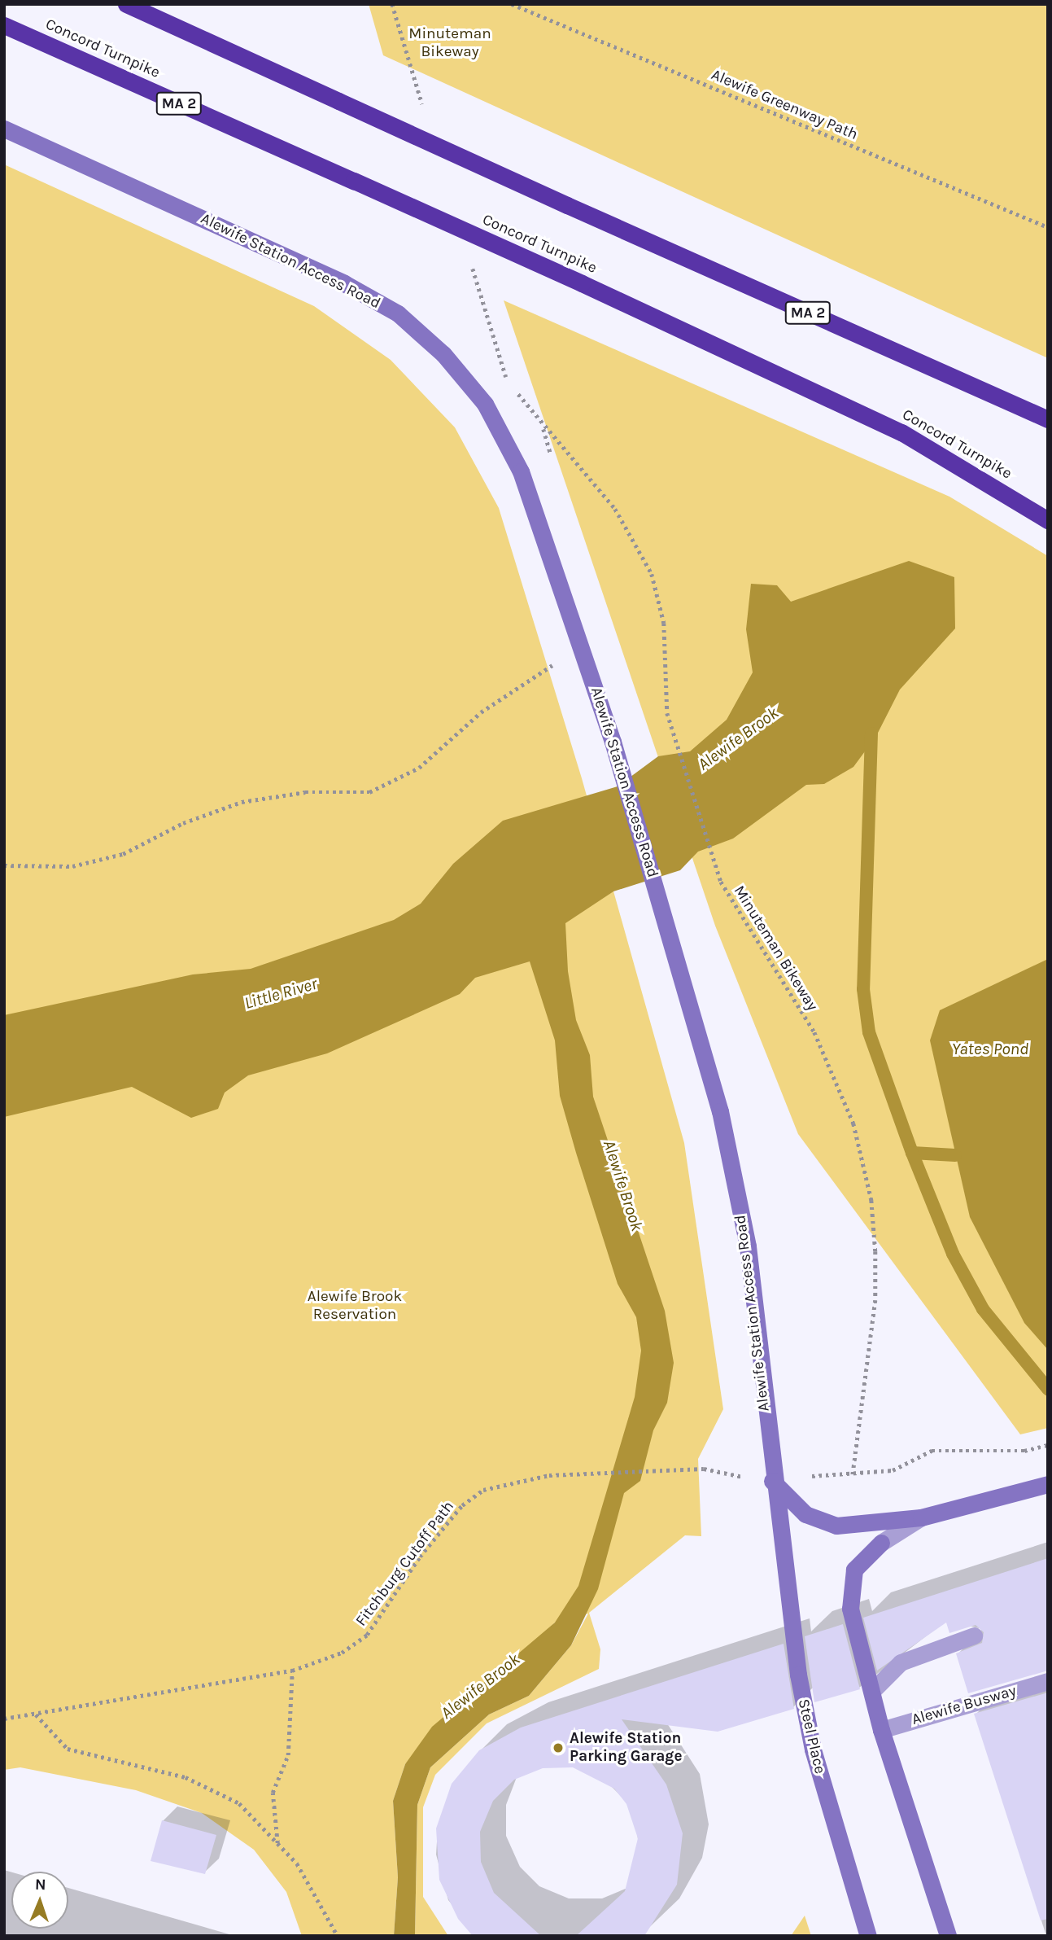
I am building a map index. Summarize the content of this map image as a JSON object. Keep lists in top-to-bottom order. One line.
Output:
{"streets":{"highway":["Concord Turnpike","MA 2"],"main road":["Alewife Station Access Road","Steel Place"],"street":["Alewife Busway"],"path":["Alewife Greenway Path","Minuteman Bikeway","Fitchburg Cutoff Path"]},"crossings":[["Alewife Station Access Road","Steel Place"]],"water":["Alewife Brook","Little River","Yates Pond"],"parks":["Minuteman Bikeway","Alewife Brook Reservation"],"places":["Alewife Station Parking Garage"],"north":"top"}
